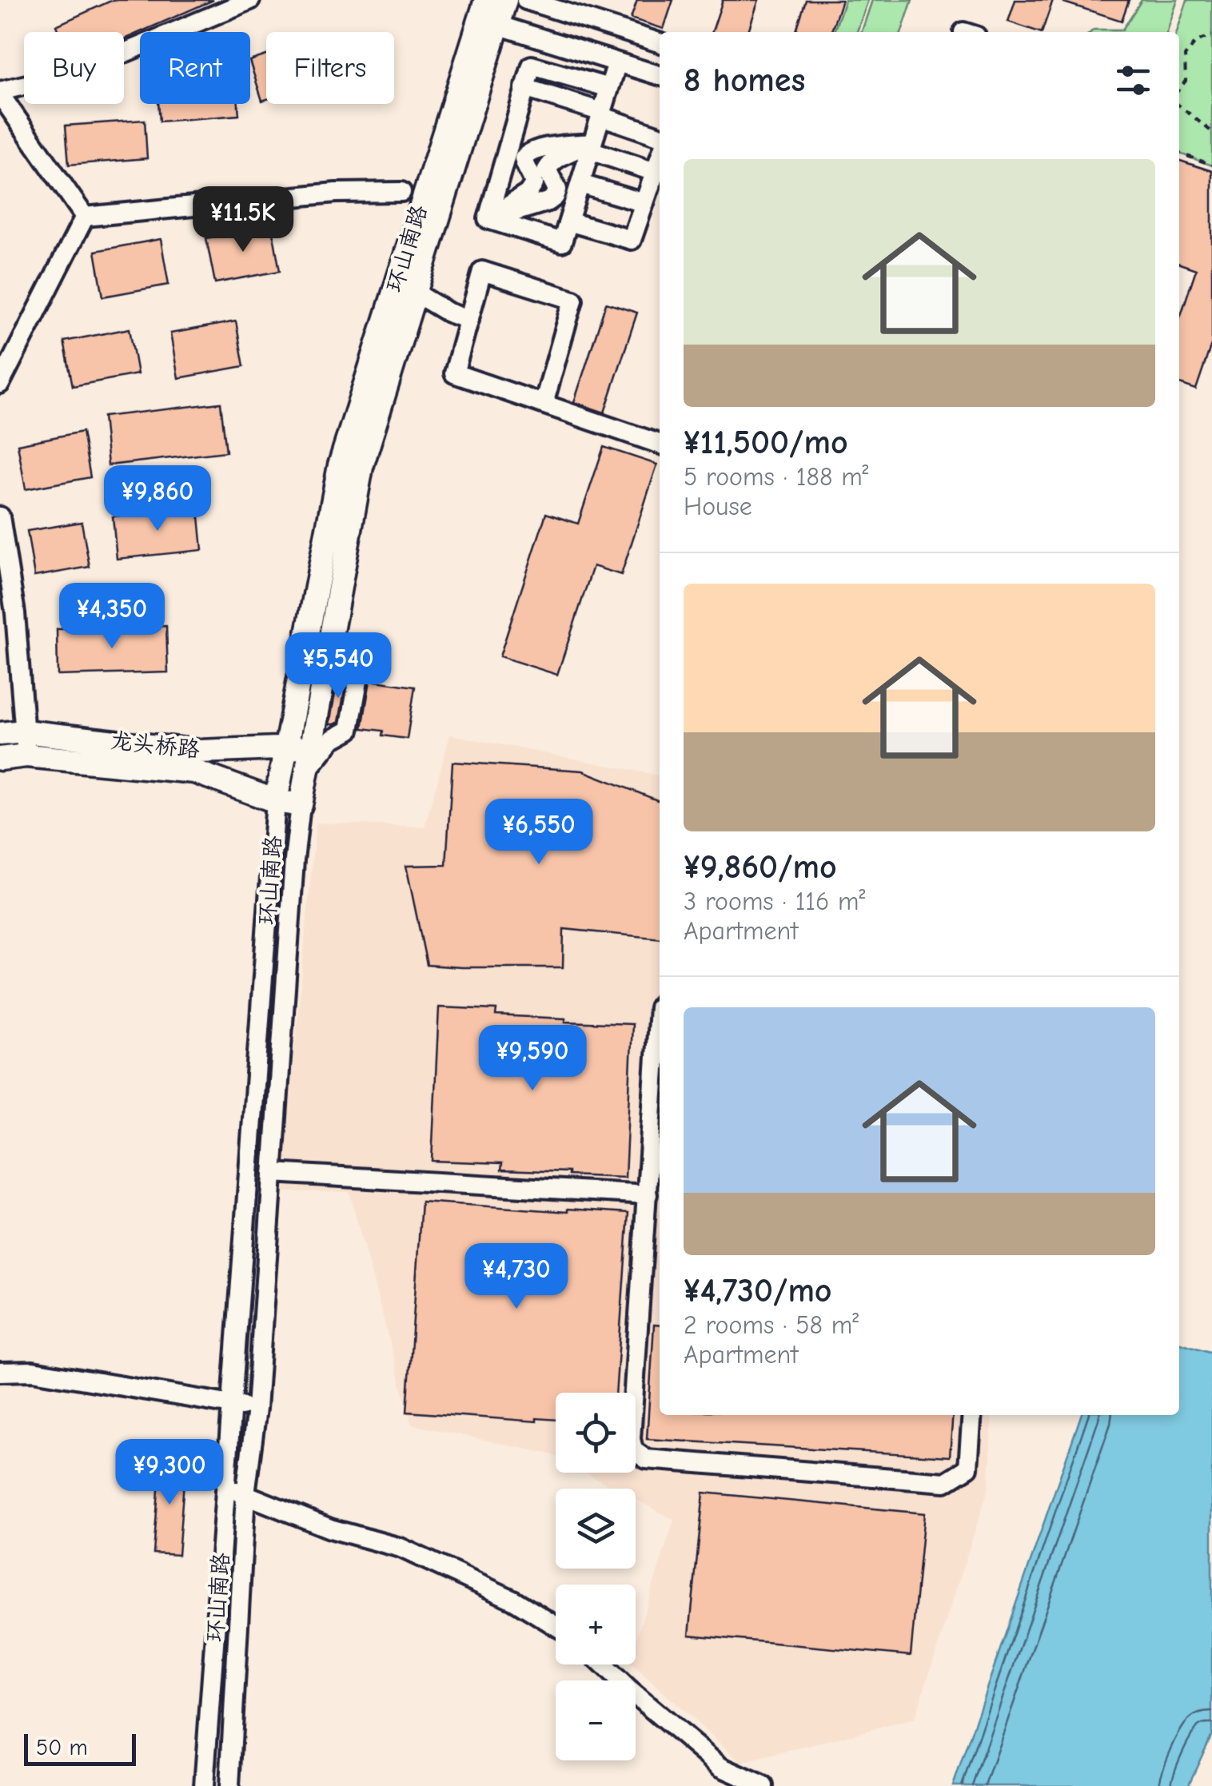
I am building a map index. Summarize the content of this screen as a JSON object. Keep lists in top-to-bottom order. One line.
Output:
{"streets":{"main road":["环山南路","龙头桥路"]},"crossings":[["环山南路","龙头桥路"]],"scale_bar":"50 m","page":{"chip":["Buy","Rent","Filters"],"heading":"8 homes","list":[{"name":"¥11,500/mo","note":"5 rooms · 188 m² · House"},{"name":"¥9,860/mo","note":"3 rooms · 116 m² · Apartment"},{"name":"¥4,730/mo","note":"2 rooms · 58 m² · Apartment"}],"price":["¥11.5K","¥9,860","¥4,350","¥5,540","¥6,550","¥9,590","¥4,730","¥9,300"],"map_buttons":["+","−"],"scale":"50 m"}}
